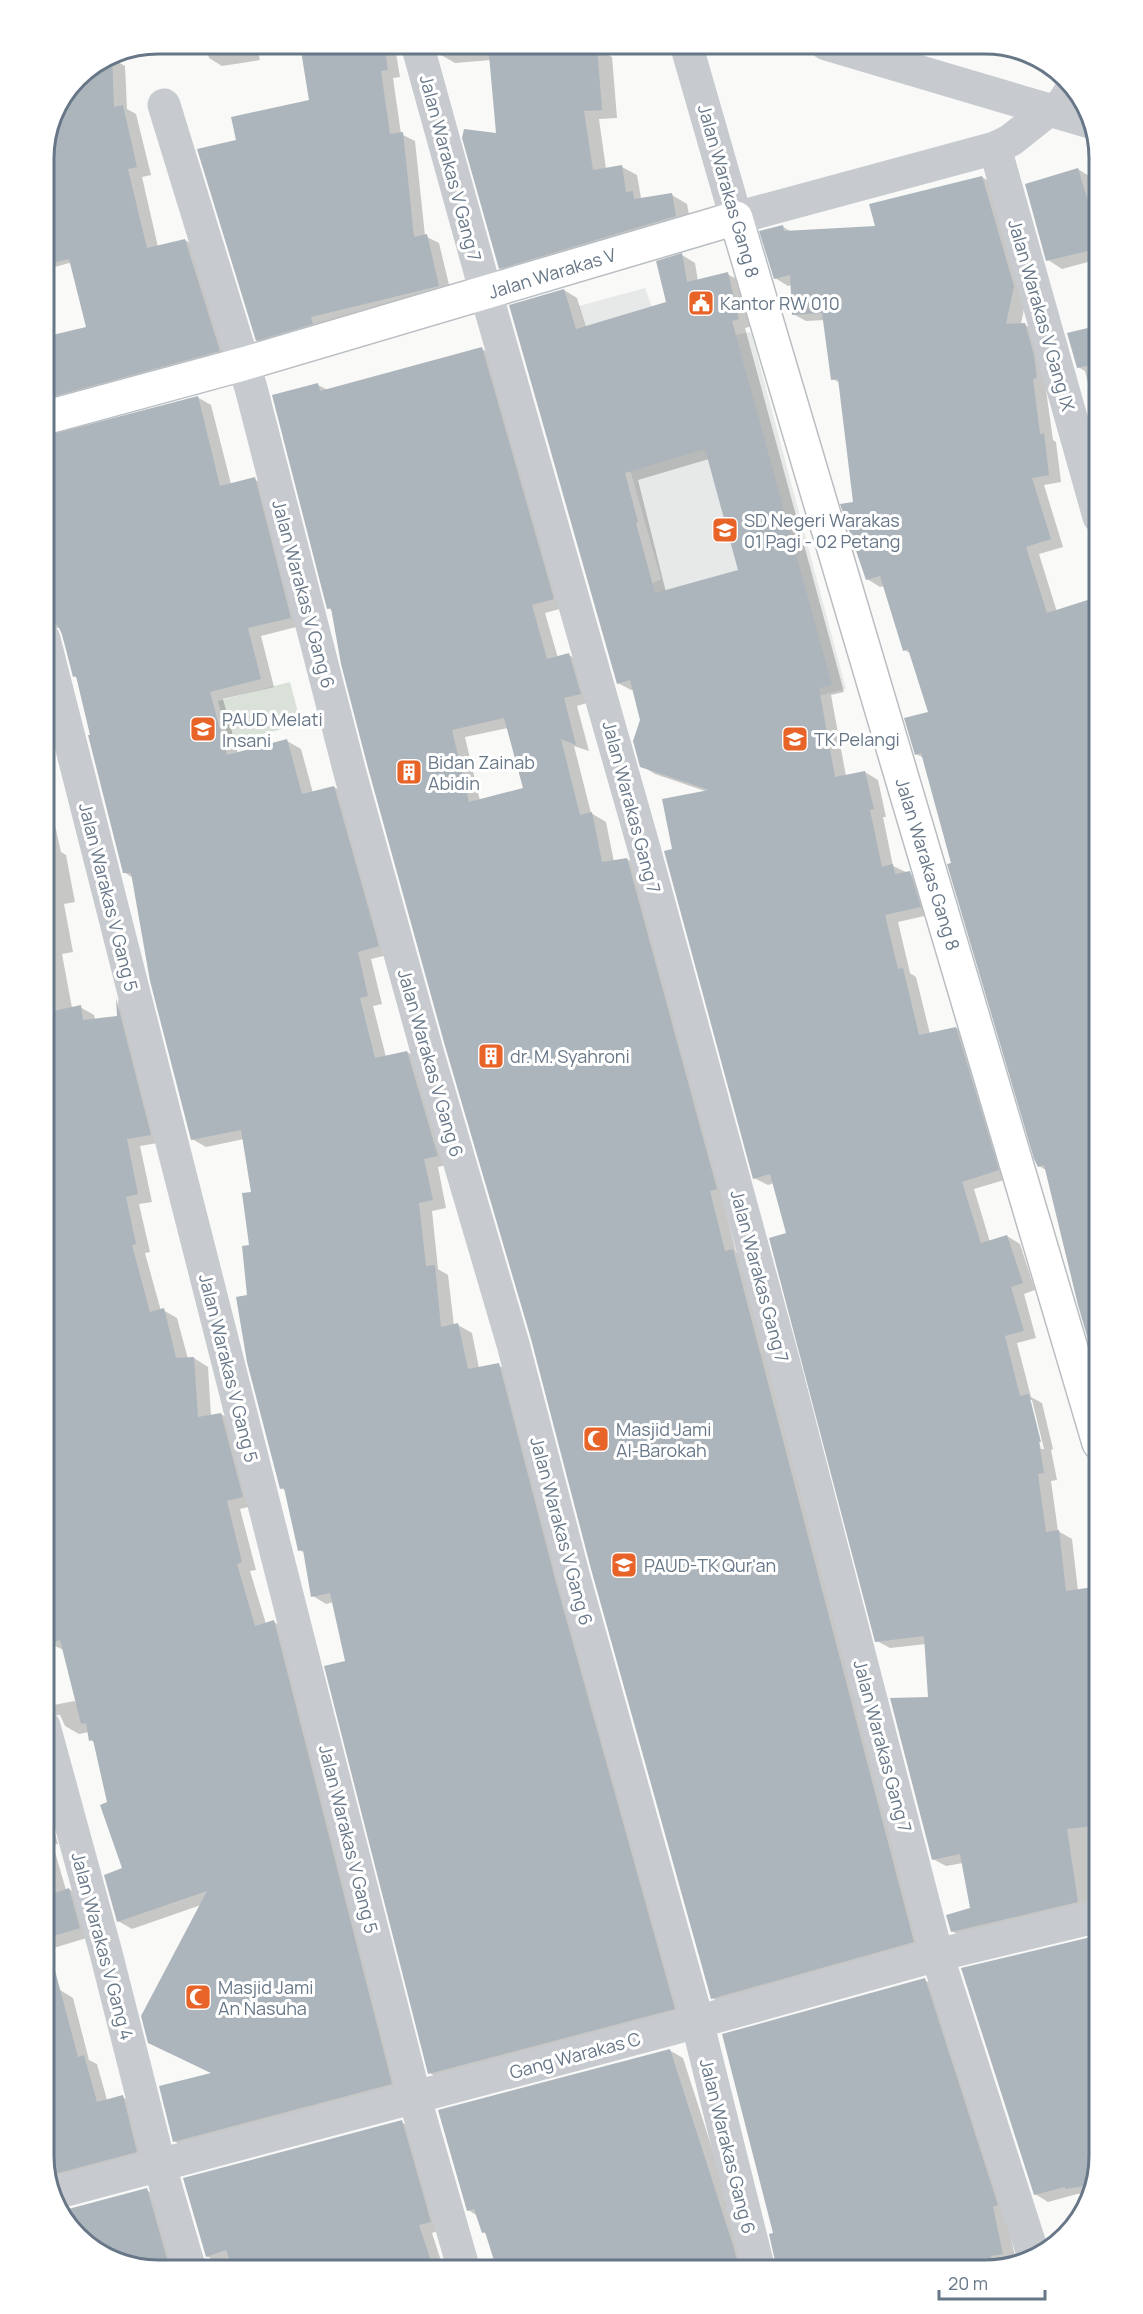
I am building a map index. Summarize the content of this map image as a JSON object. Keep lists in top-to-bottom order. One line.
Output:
{"streets":{"street":["Jalan Warakas V Gang 7","Jalan Warakas Gang 8","Jalan Warakas V","Jalan Warakas V Gang IX","Jalan Warakas V Gang 6","Jalan Warakas Gang 7","Jalan Warakas V Gang 5","Jalan Warakas V Gang 4","Gang Warakas C","Jalan Warakas Gang 6"]},"crossings":[["Jalan Warakas V Gang 7","Jalan Warakas V"],["Jalan Warakas V Gang 7","Jalan Warakas Gang 7"],["Jalan Warakas Gang 8","Jalan Warakas V"],["Jalan Warakas V","Jalan Warakas V Gang IX"],["Jalan Warakas V","Jalan Warakas V Gang 6"],["Jalan Warakas V","Jalan Warakas Gang 7"],["Jalan Warakas V Gang 6","Gang Warakas C"],["Jalan Warakas V Gang 6","Jalan Warakas Gang 6"],["Jalan Warakas Gang 7","Gang Warakas C"],["Jalan Warakas V Gang 5","Gang Warakas C"],["Jalan Warakas V Gang 4","Gang Warakas C"],["Gang Warakas C","Jalan Warakas Gang 6"]],"places":{"public building":["Kantor RW 010"],"school or university":["SD Negeri Warakas 01 Pagi - 02 Petang","PAUD Melati Insani","TK Pelangi","PAUD-TK Qur'an"],"building":["Bidan Zainab Abidin","dr. M. Syahroni"],"mosque":["Masjid Jami Al-Barokah","Masjid Jami An Nasuha"]},"scale_bar":"20 m"}
